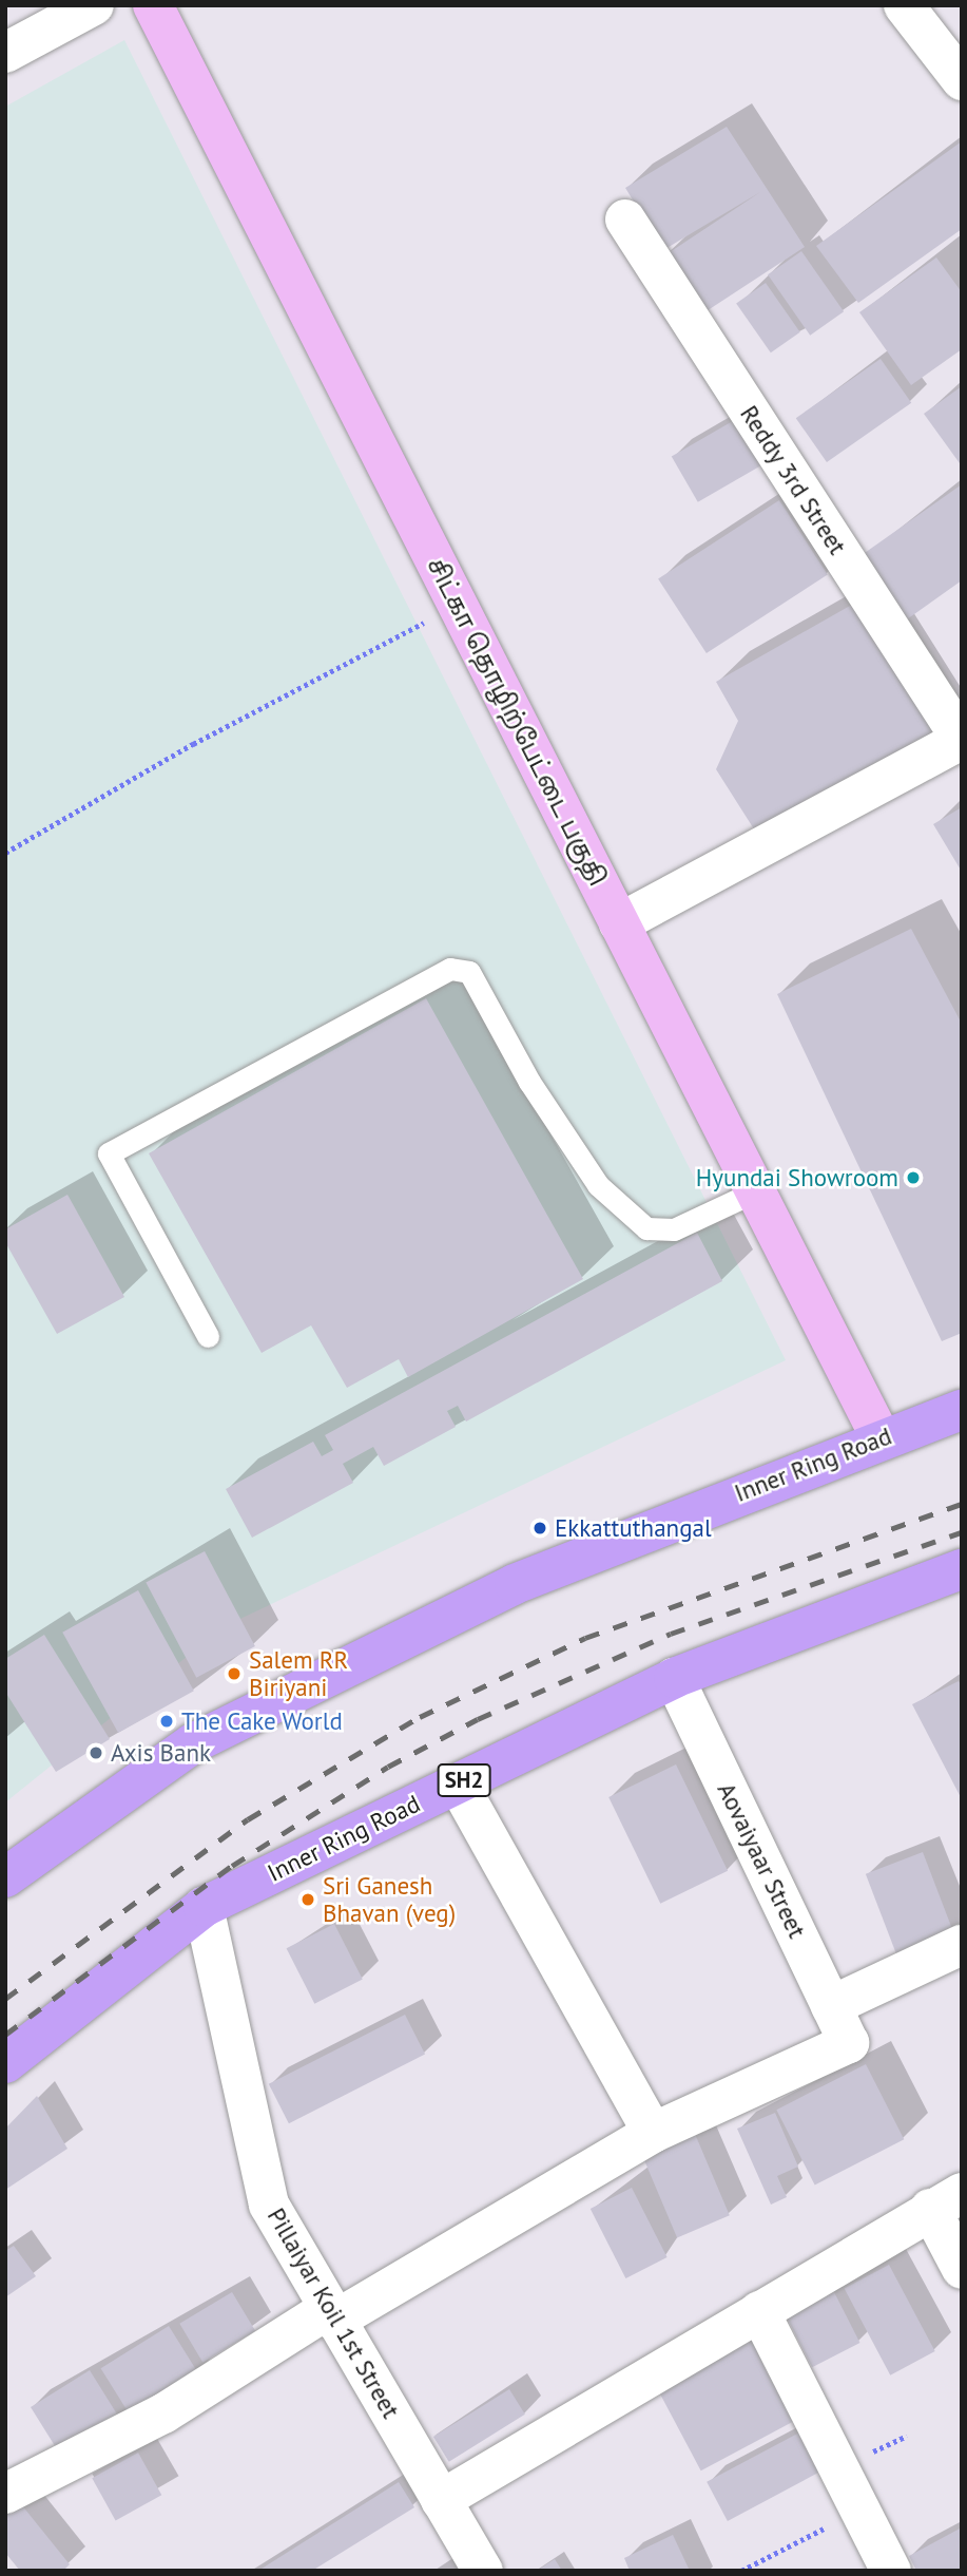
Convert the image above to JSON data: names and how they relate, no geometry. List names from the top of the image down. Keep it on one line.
{"streets":{"main road":["Inner Ring Road","SH2"],"street":["Reddy 3rd Street","சிட்கா தொழிற்பேட்டை பகுதி","Aovaiyaar Street","Pillaiyar Koil 1st Street"]},"crossings":[["சிட்கா தொழிற்பேட்டை பகுதி","Inner Ring Road"],["Inner Ring Road","Aovaiyaar Street"],["Inner Ring Road","Pillaiyar Koil 1st Street"]],"places":["Hyundai Showroom","Ekkattuthangal","Salem RR Biriyani","The Cake World","Axis Bank","Sri Ganesh Bhavan (veg)"]}
